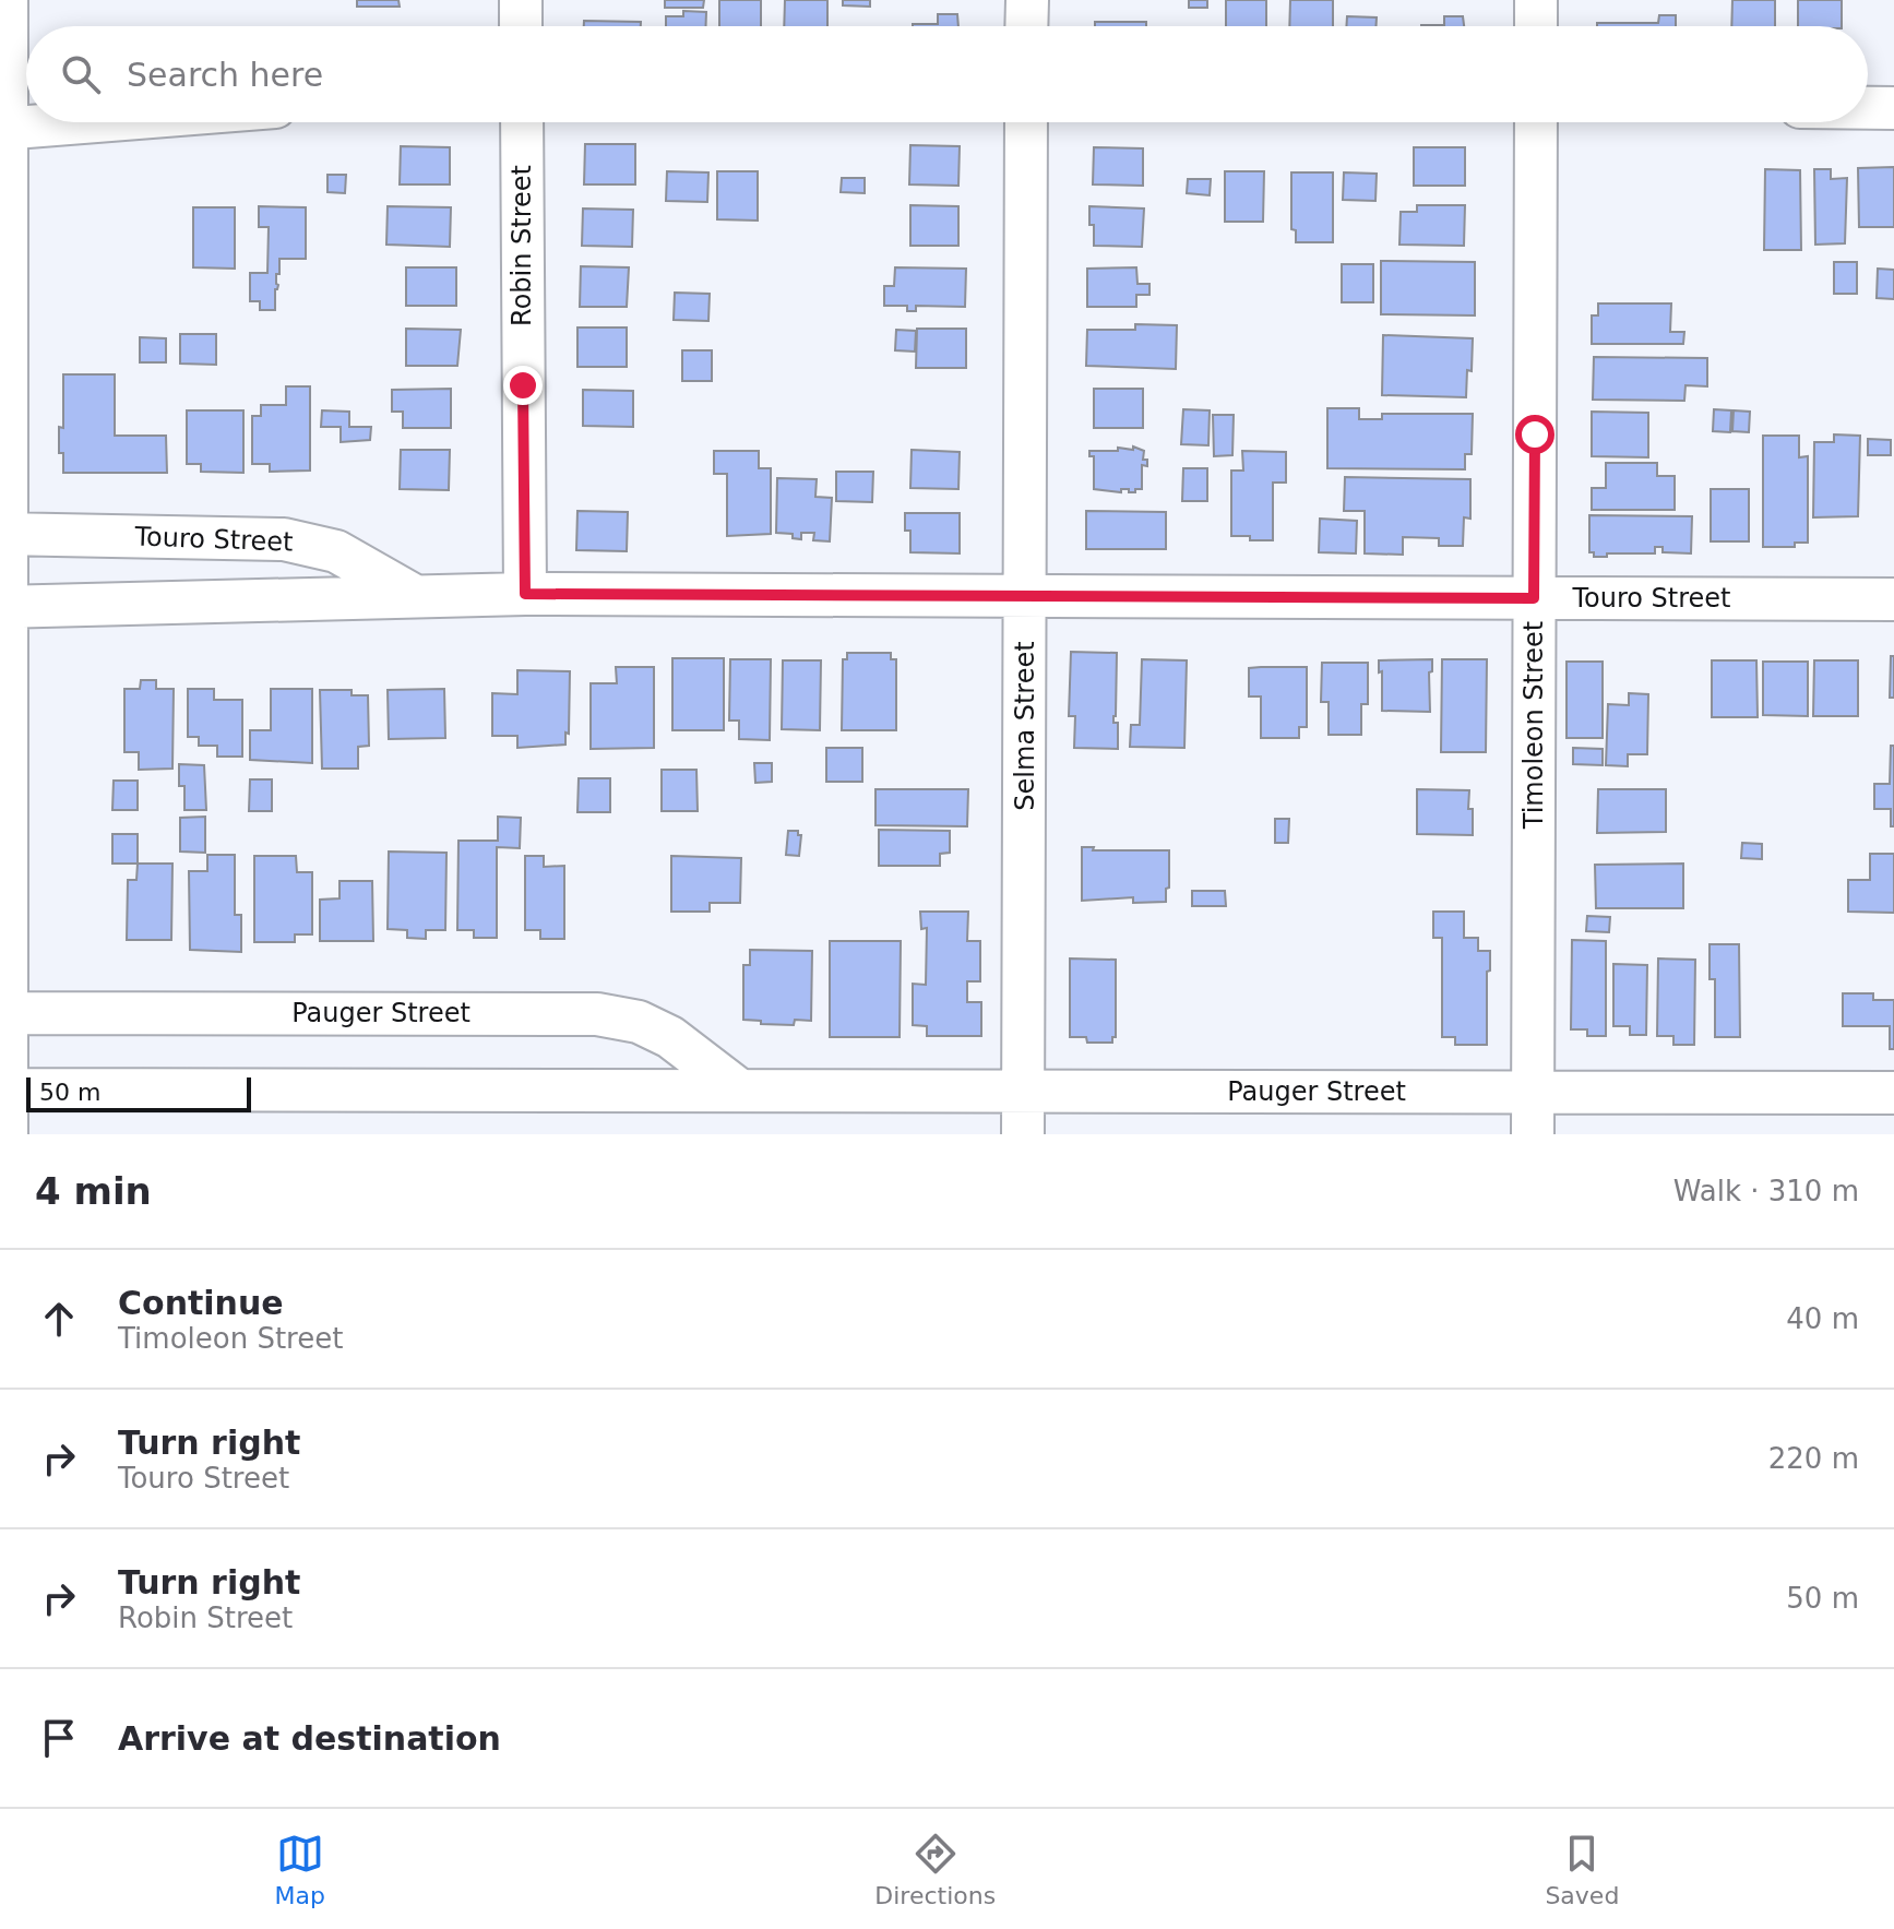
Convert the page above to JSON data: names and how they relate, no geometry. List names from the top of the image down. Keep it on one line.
{"streets":{"street":["Robin Street","Touro Street","Timoleon Street","Selma Street","Pauger Street"]},"crossings":[["Robin Street","Touro Street"],["Touro Street","Timoleon Street"],["Touro Street","Selma Street"],["Timoleon Street","Pauger Street"],["Selma Street","Pauger Street"]],"scale_bar":"50 m","page":{"search":"Search here","scale":"50 m","heading":["4 min","Walk · 310 m"],"list":[["Continue","Timoleon Street","40 m"],["Turn right","Touro Street","220 m"],["Turn right","Robin Street","50 m"],"Arrive at destination"],"nav":["Map","Directions","Saved"]}}
